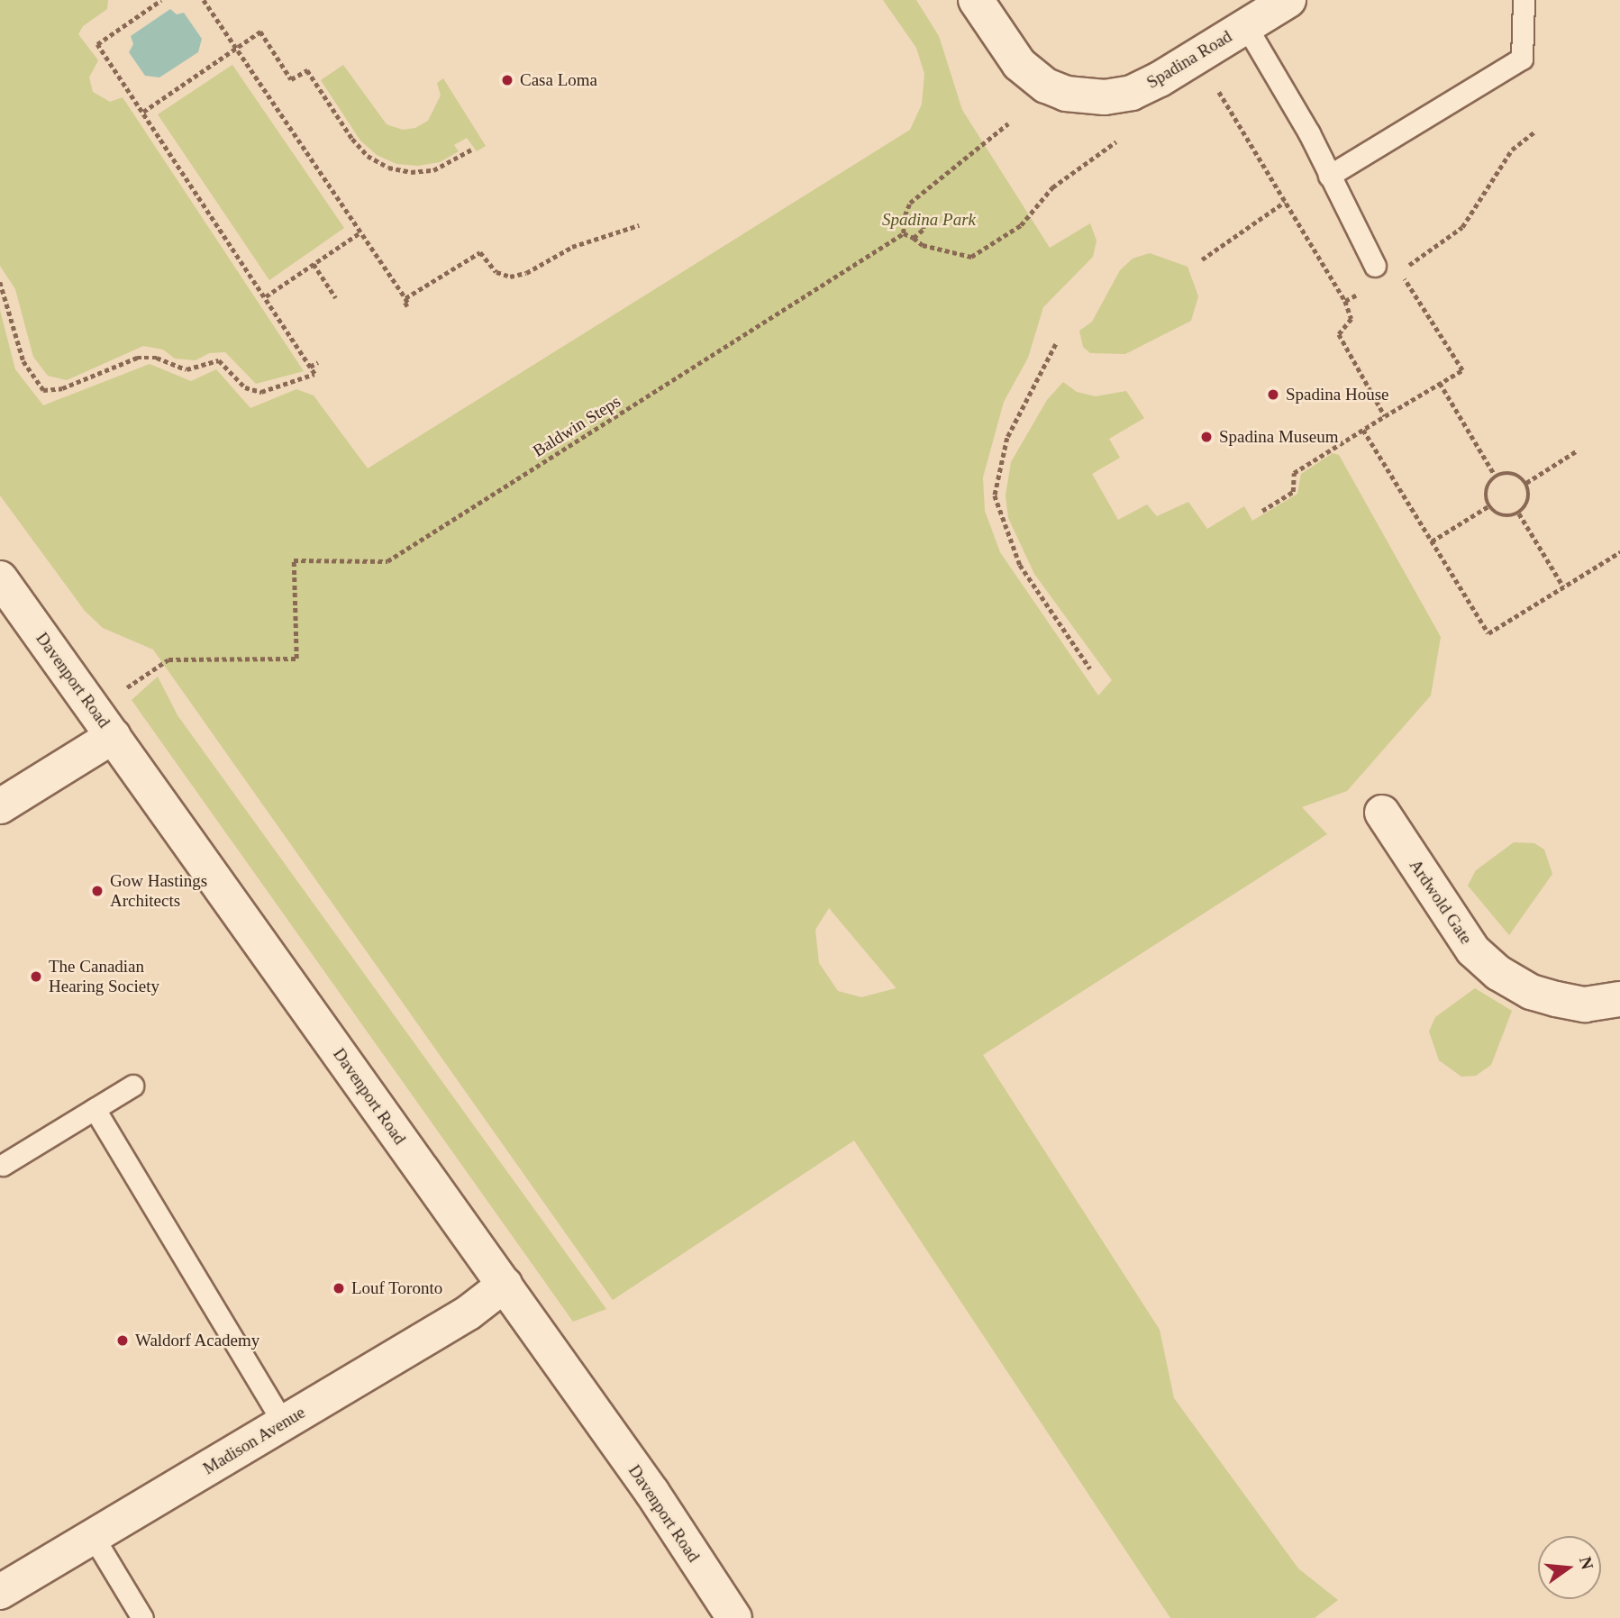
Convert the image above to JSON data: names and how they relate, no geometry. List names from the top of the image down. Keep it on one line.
{"streets":{"street":["Spadina Road","Davenport Road","Ardwold Gate","Madison Avenue"],"path":["Baldwin Steps"]},"crossings":[["Davenport Road","Madison Avenue"]],"parks":["Spadina Park"],"places":["Casa Loma","Spadina House","Spadina Museum","Gow Hastings Architects","The Canadian Hearing Society","Louf Toronto","Waldorf Academy"],"north":"right"}
